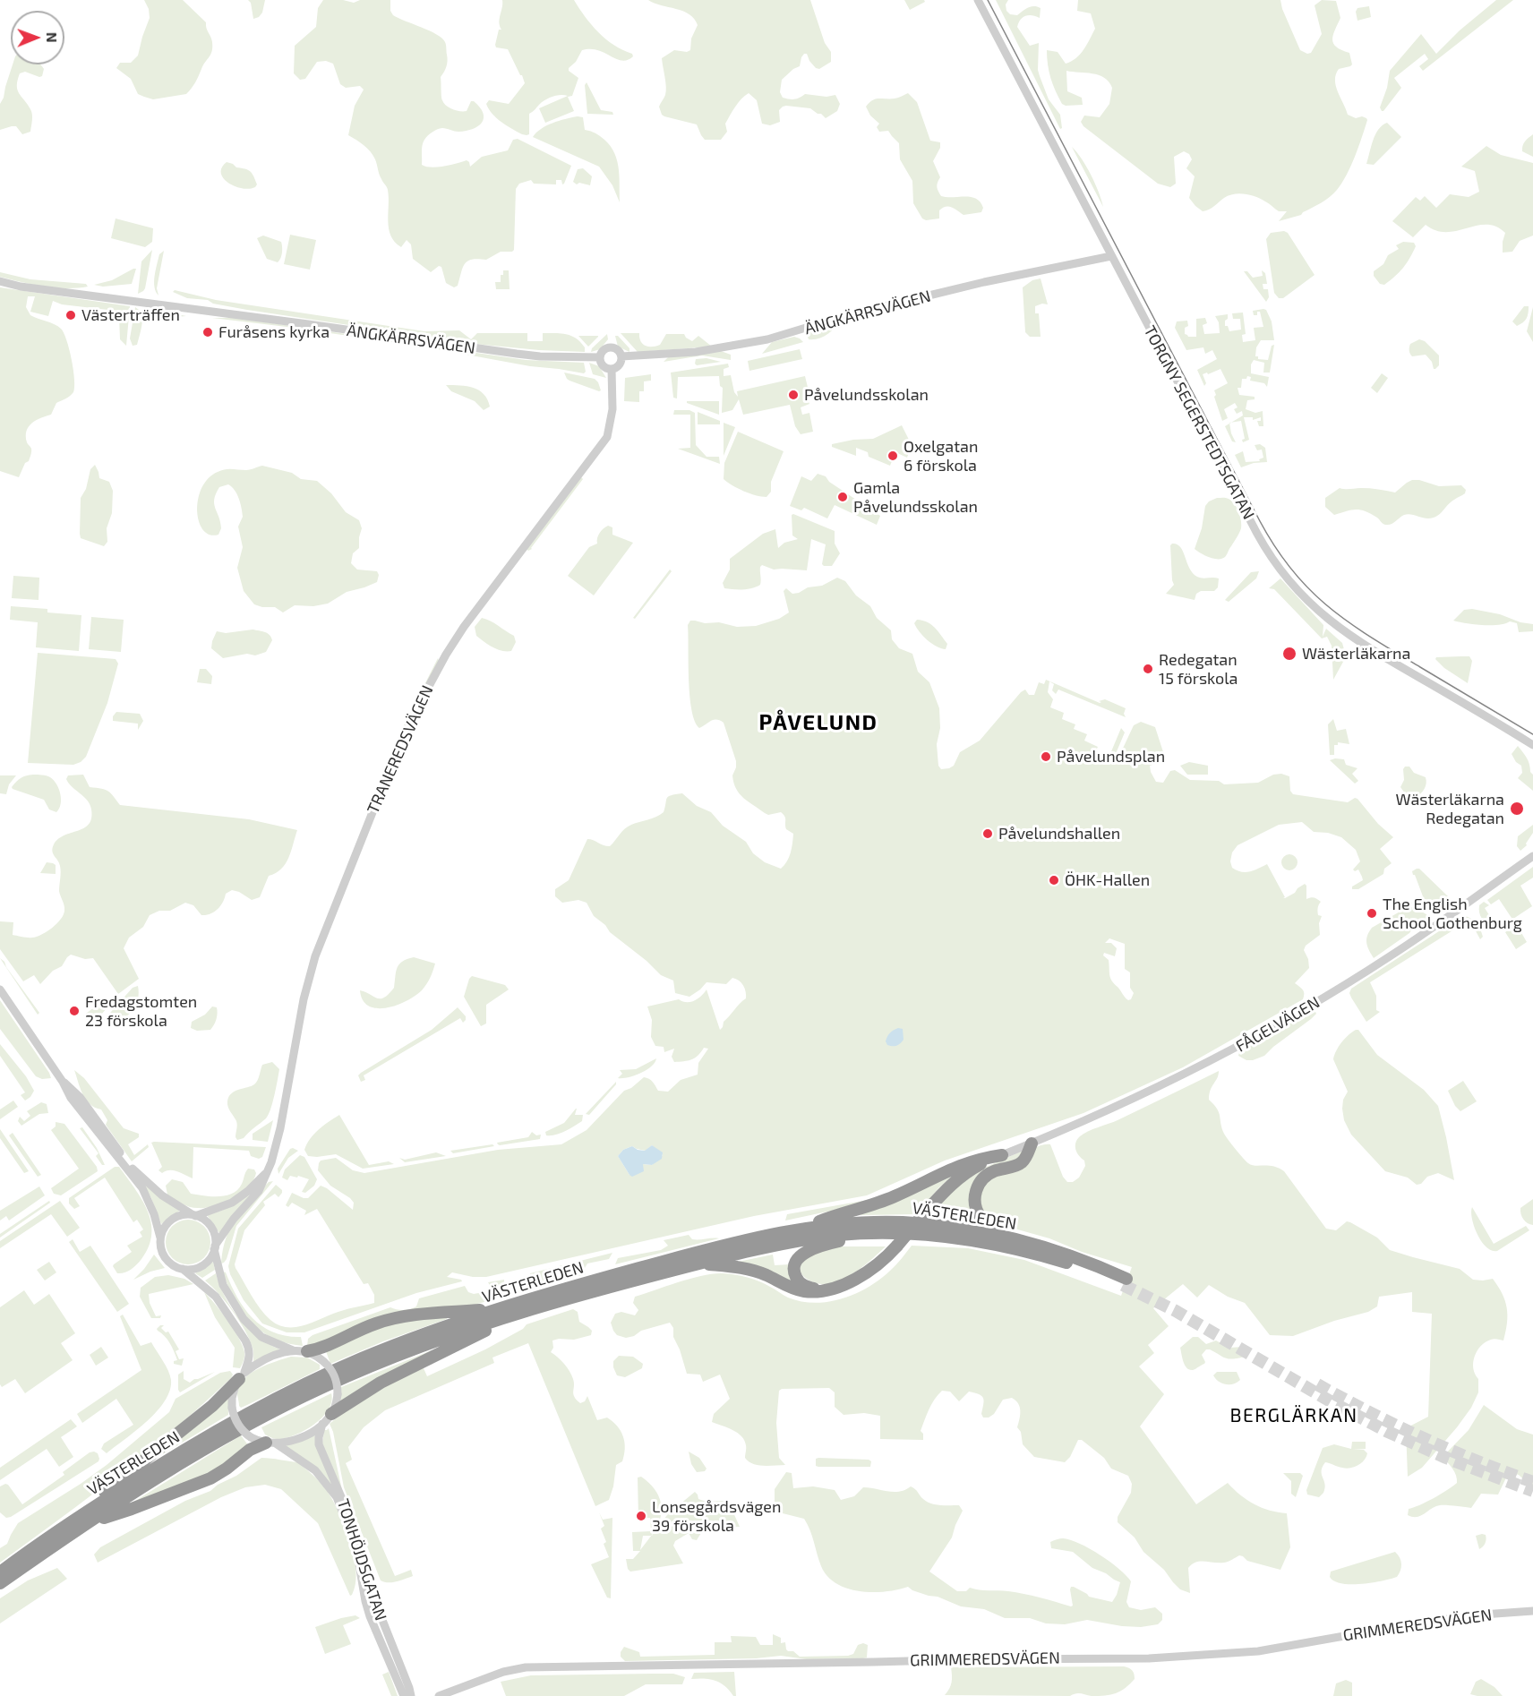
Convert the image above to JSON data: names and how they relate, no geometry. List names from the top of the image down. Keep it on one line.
{"streets":{"highway":["VÄSTERLEDEN"],"street":["ÄNGKÄRRSVÄGEN","TORGNY SEGERSTEDTSGATAN","TRANEREDSVÄGEN","FÅGELVÄGEN","TONHÖJDSGATAN","GRIMMEREDSVÄGEN"]},"crossings":[["ÄNGKÄRRSVÄGEN","TORGNY SEGERSTEDTSGATAN"],["ÄNGKÄRRSVÄGEN","TRANEREDSVÄGEN"]],"districts":["PÅVELUND","BERGLÄRKAN"],"places":["Västerträffen","Furåsens kyrka","Påvelundsskolan","Oxelgatan 6 förskola","Gamla Påvelundsskolan","Wästerläkarna","Redegatan 15 förskola","Påvelundsplan","Wästerläkarna Redegatan","Påvelundshallen","ÖHK-Hallen","The English School Gothenburg","Fredagstomten 23 förskola","Lonsegårdsvägen 39 förskola"],"north":"right"}
